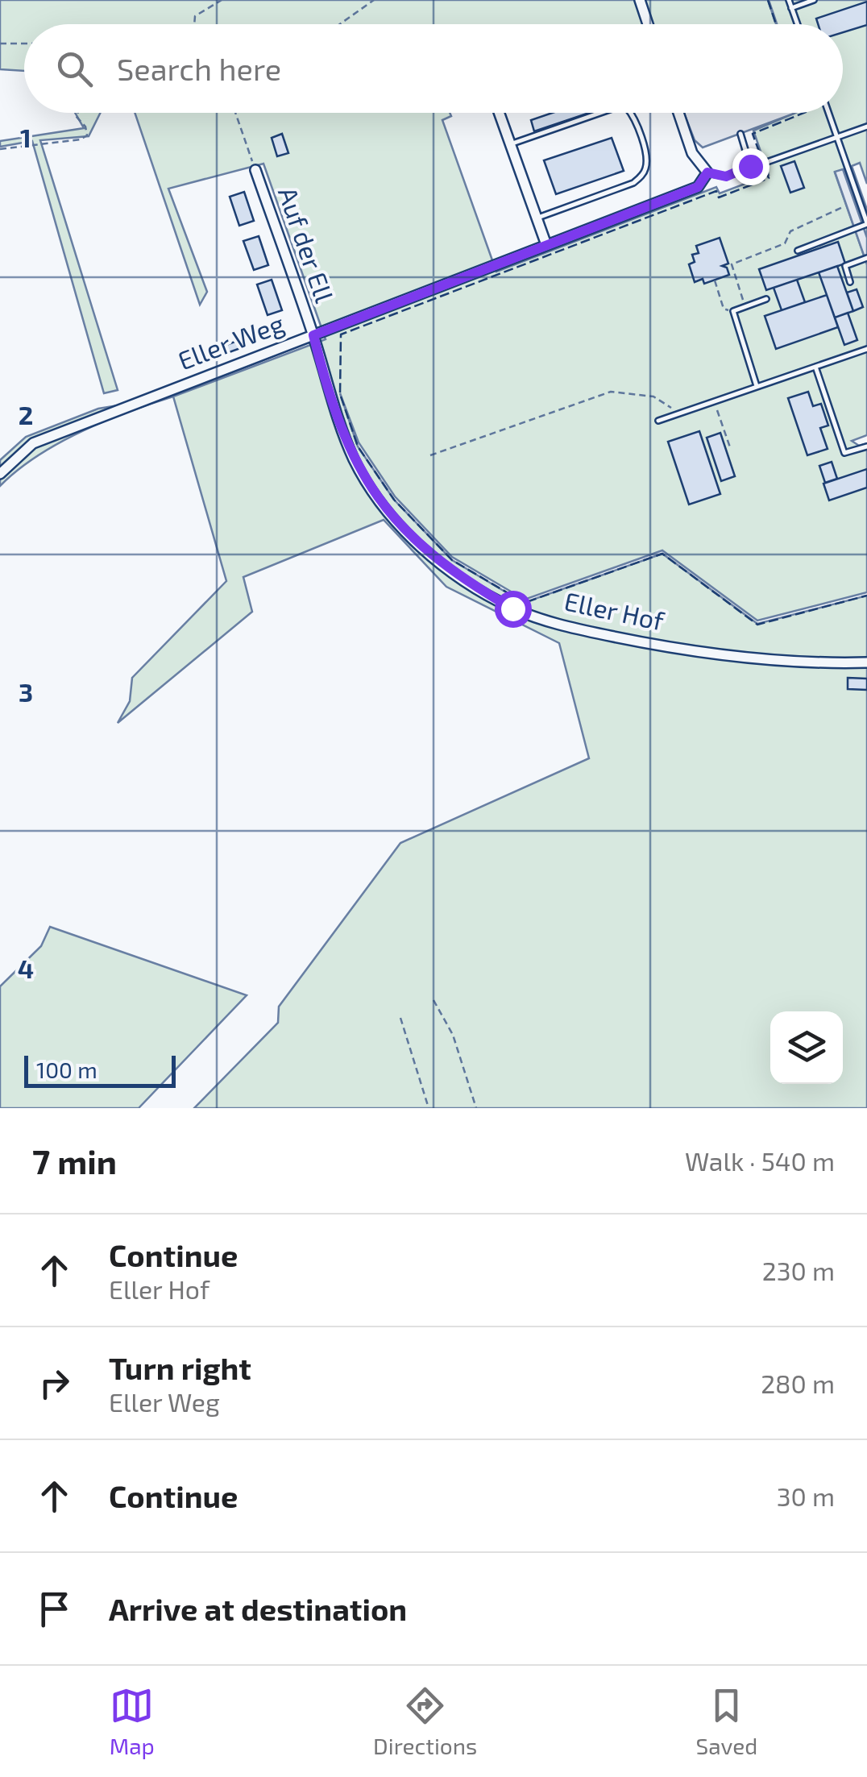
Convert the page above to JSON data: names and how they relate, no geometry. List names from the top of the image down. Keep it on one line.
{"streets":{"street":["Auf der Ell","Eller Weg","Eller Hof"]},"crossings":[["Auf der Ell","Eller Weg"],["Auf der Ell","Eller Hof"],["Eller Weg","Eller Hof"]],"scale_bar":"100 m","page":{"search":"Search here","scale":"100 m","heading":["7 min","Walk · 540 m"],"list":[["Continue","Eller Hof","230 m"],["Turn right","Eller Weg","280 m"],["Continue","30 m"],"Arrive at destination"],"nav":["Map","Directions","Saved"]},"grid":{"rows":["1","2","3","4"]}}
